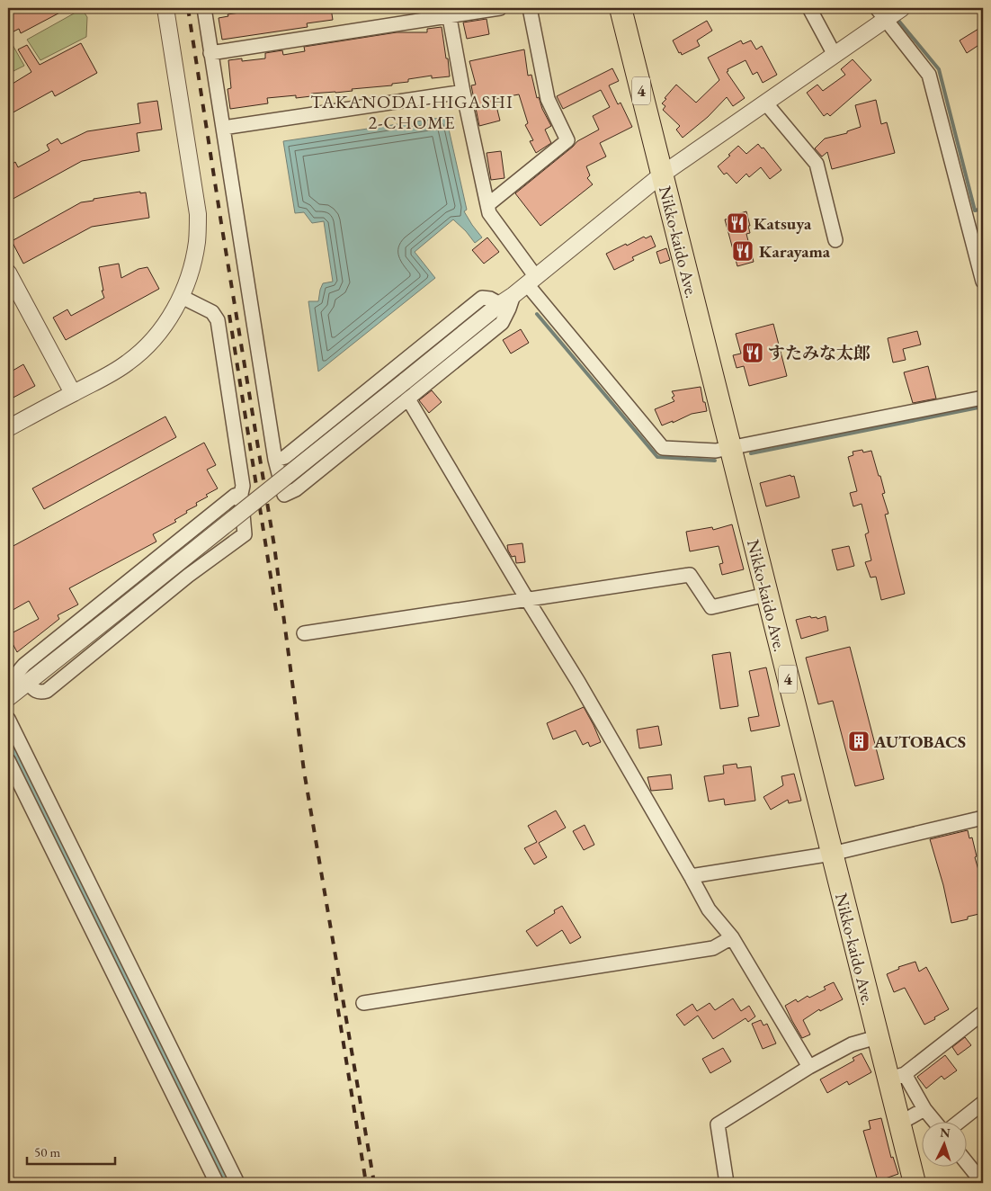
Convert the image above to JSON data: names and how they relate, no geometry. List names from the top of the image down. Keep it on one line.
{"streets":{"highway":["4","Nikko-kaido Ave."]},"districts":["TAKANODAI-HIGASHI 2-CHOME"],"places":{"restaurant":["Katsuya","Karayama","すたみな太郎"],"building":["AUTOBACS"]},"scale_bar":"50 m","north":"top"}
